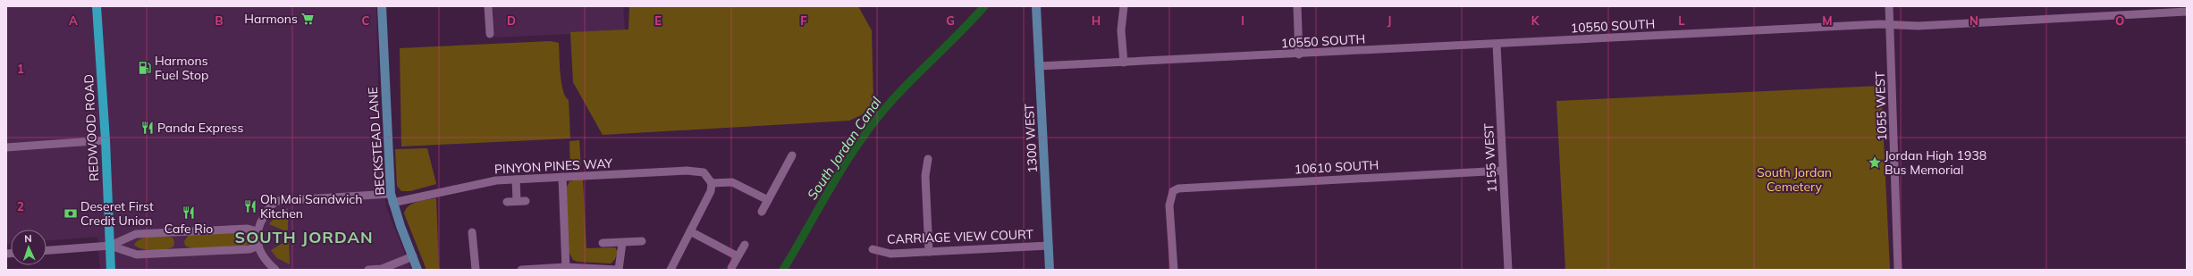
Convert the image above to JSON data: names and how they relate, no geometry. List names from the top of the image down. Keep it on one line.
{"streets":{"main road":["REDWOOD ROAD"],"street":["10550 SOUTH","1055 WEST","1300 WEST","BECKSTEAD LANE","1155 WEST","PINYON PINES WAY","10610 SOUTH","CARRIAGE VIEW COURT"]},"crossings":[["10550 SOUTH","1055 WEST"],["10550 SOUTH","1300 WEST"],["10550 SOUTH","1155 WEST"],["1300 WEST","CARRIAGE VIEW COURT"],["BECKSTEAD LANE","PINYON PINES WAY"],["1155 WEST","10610 SOUTH"]],"districts":["SOUTH JORDAN"],"water":["South Jordan Canal"],"parks":["South Jordan Cemetery"],"places":{"supermarket":["Harmons"],"fuel station":["Harmons Fuel Stop"],"restaurant":["Panda Express","Oh Mai Sandwich Kitchen","Cafe Rio"],"place":["Jordan High 1938 Bus Memorial"],"bank":["Deseret First Credit Union"]},"north":"top","grid":{"columns":["A","B","C","D","E","F","G","H","I","J","K","L","M","N","O"],"rows":["1","2"]}}
